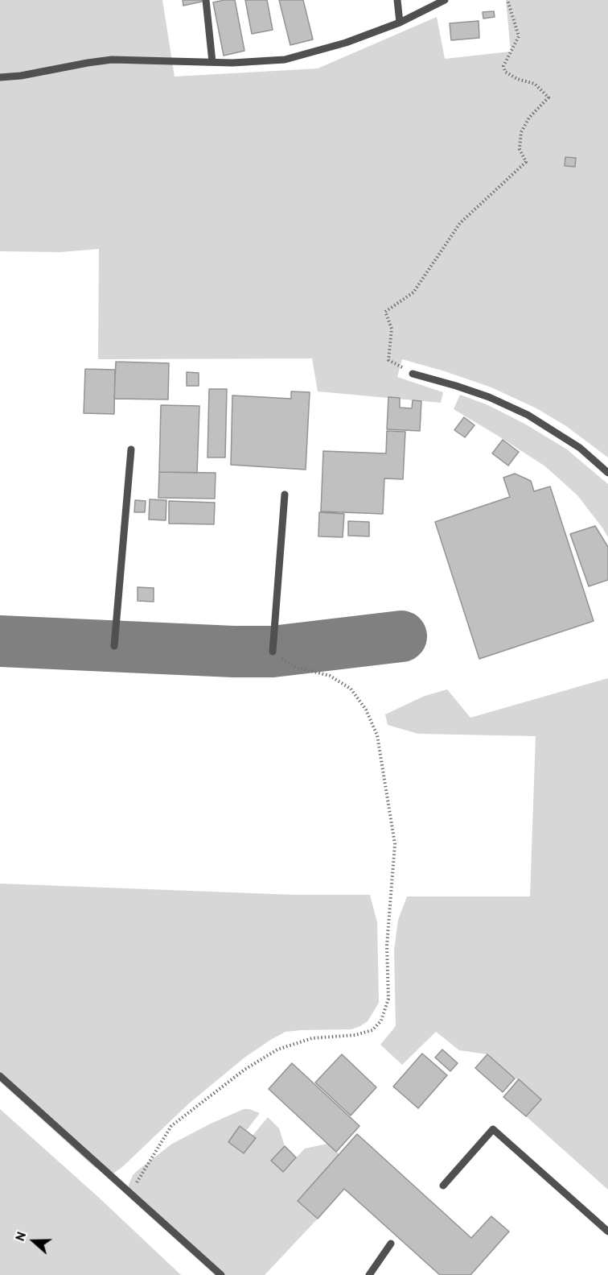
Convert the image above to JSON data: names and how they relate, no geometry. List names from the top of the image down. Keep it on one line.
{"north":"left"}
